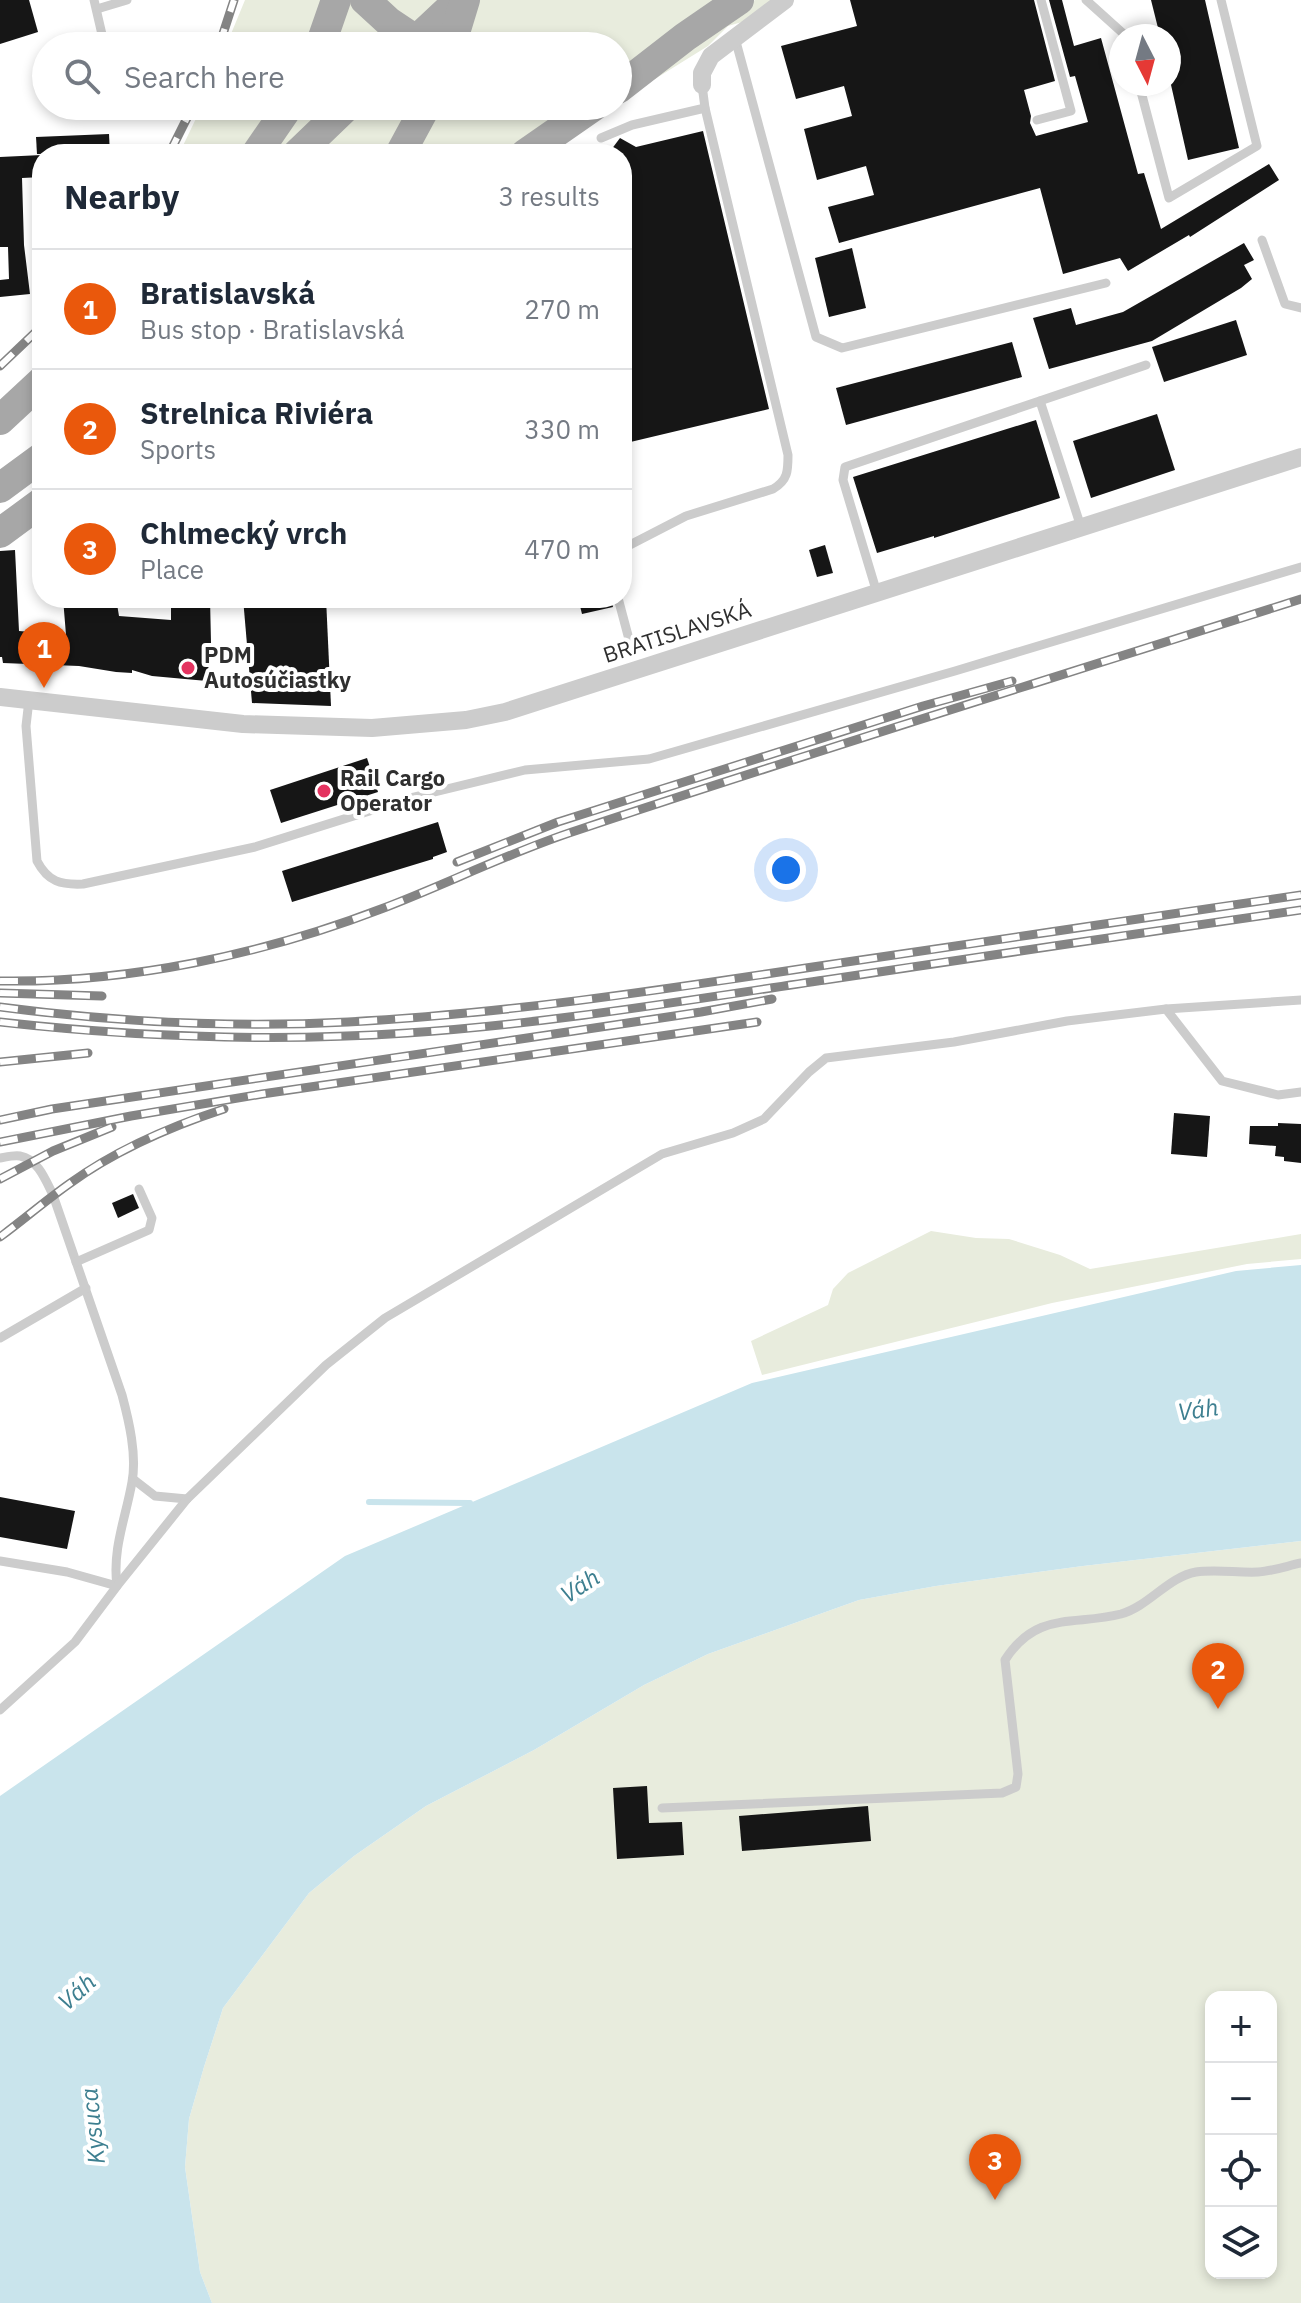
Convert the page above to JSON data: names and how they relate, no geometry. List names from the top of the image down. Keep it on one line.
{"streets":{"street":["BRATISLAVSKÁ"]},"water":["Váh","Kysuca"],"places":["PDM Autosúčiastky","Rail Cargo Operator"],"north":"bottom","page":{"search":"Search here","heading":["Nearby","3 results"],"list":[{"mark":"1","name":"Bratislavská","note":"Bus stop · Bratislavská","value":"270 m"},{"mark":"2","name":"Strelnica Riviéra","note":"Sports","value":"330 m"},{"mark":"3","name":"Chlmecký vrch","note":"Place","value":"470 m"}],"pins":["1","2","3"],"map_buttons":["+","−"]}}
